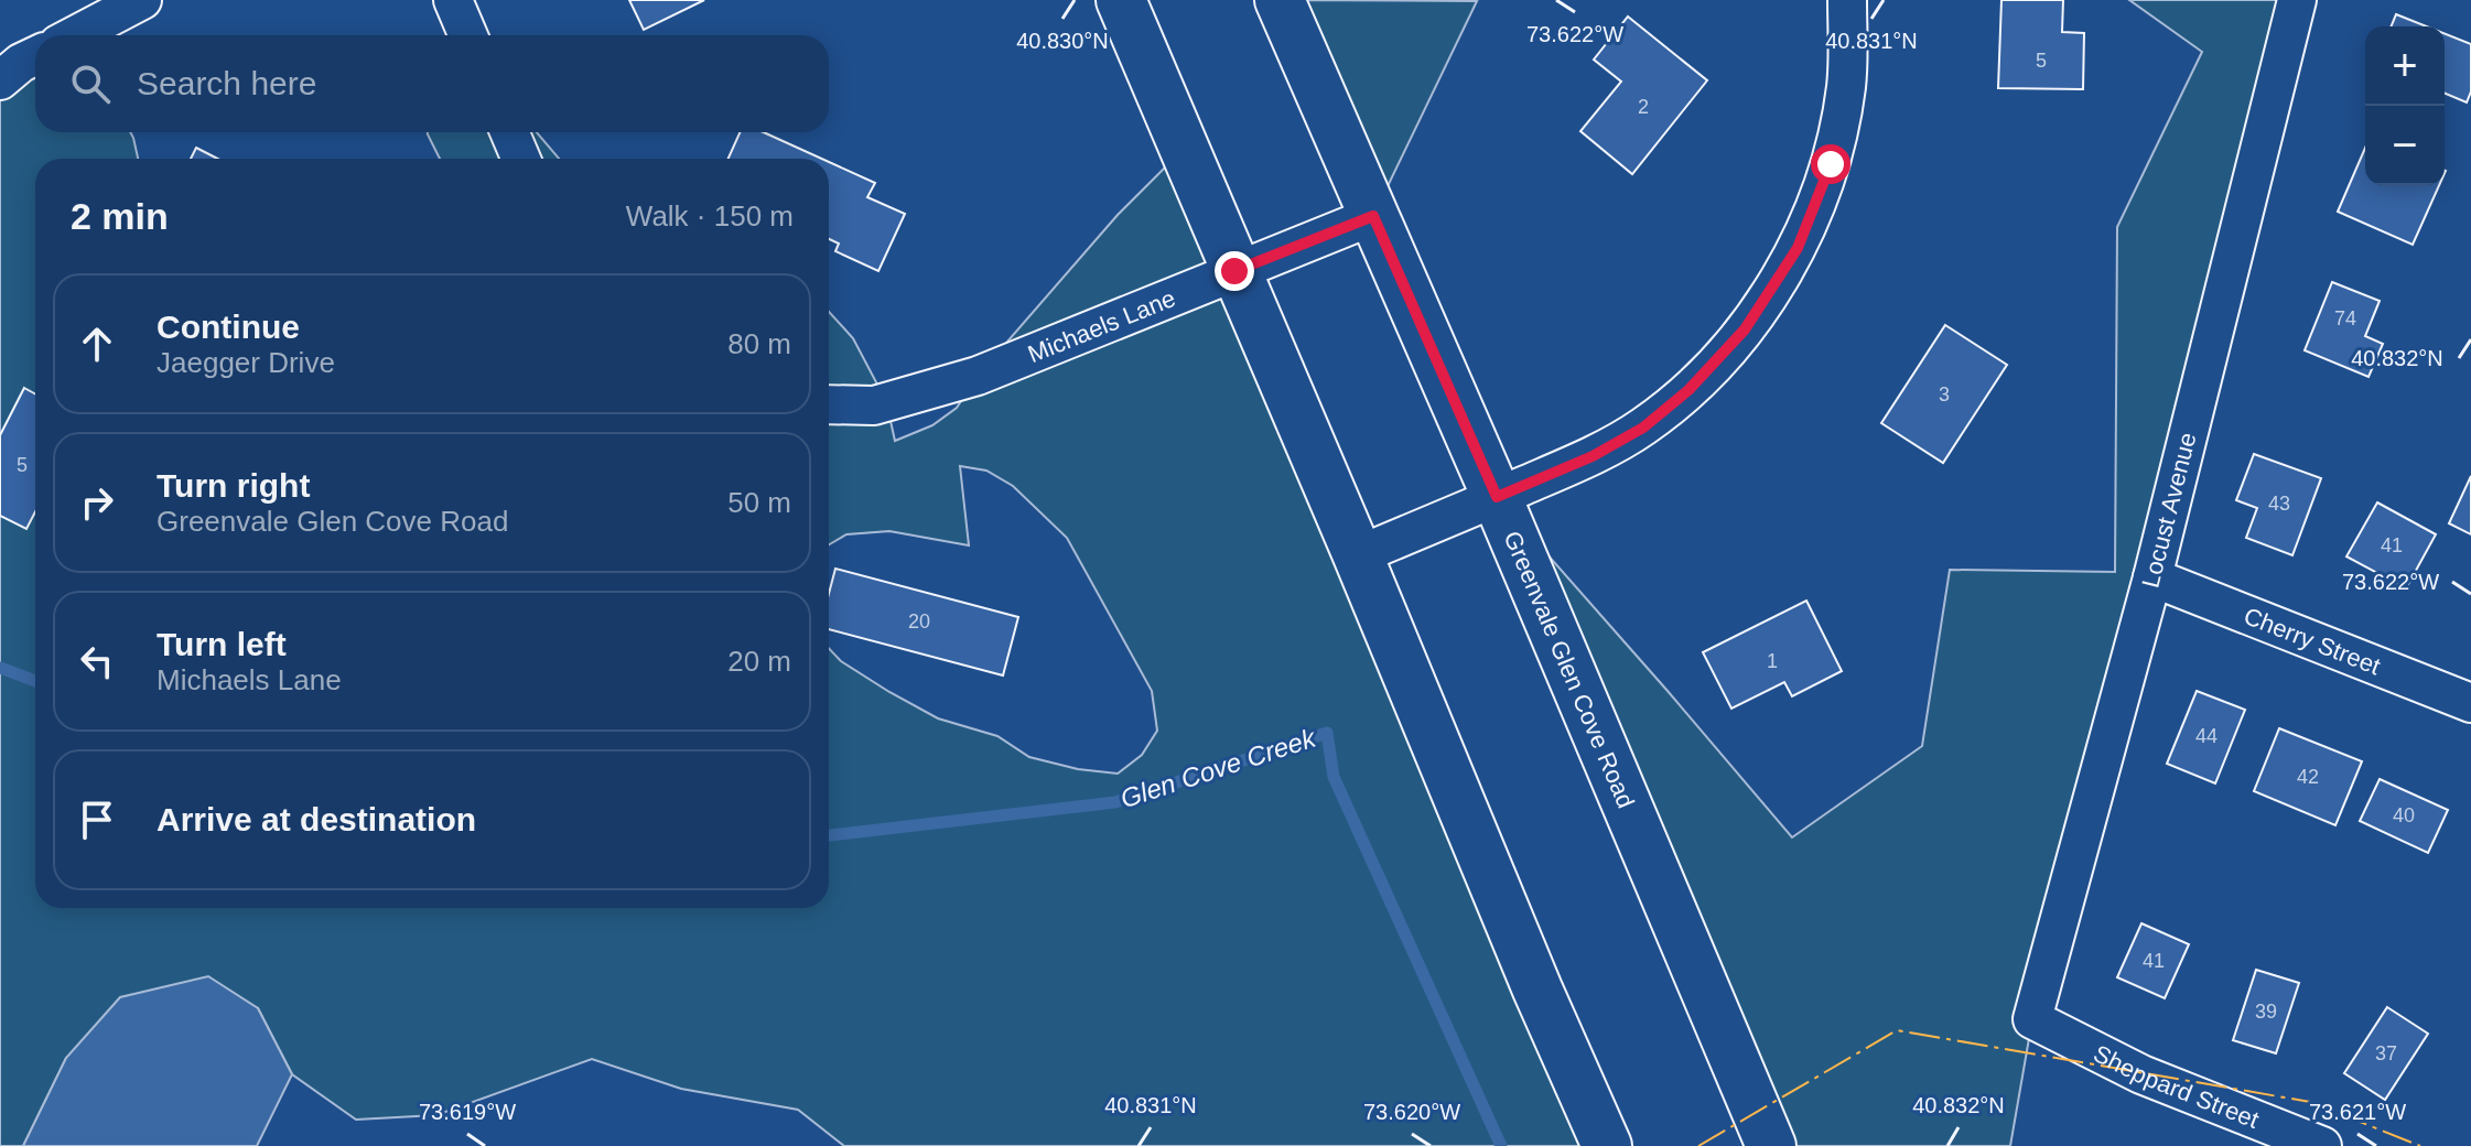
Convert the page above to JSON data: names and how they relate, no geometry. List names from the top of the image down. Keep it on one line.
{"streets":{"main road":["Greenvale Glen Cove Road"],"street":["Michaels Lane","Locust Avenue","Cherry Street","Sheppard Street"]},"crossings":[["Michaels Lane","Greenvale Glen Cove Road"],["Locust Avenue","Cherry Street"],["Locust Avenue","Sheppard Street"]],"water":["Glen Cove Creek"],"house_numbers":["5","2","74","3","5","43","41","20","1","44","42","40","41","39","37"],"page":{"map_buttons":["+","−"],"search":"Search here","heading":["2 min","Walk · 150 m"],"list":[["Continue","Jaegger Drive","80 m"],["Turn right","Greenvale Glen Cove Road","50 m"],["Turn left","Michaels Lane","20 m"],"Arrive at destination"]},"coordinates":["73.622°W","40.830°N","40.831°N","40.832°N","73.619°W","73.620°W","73.621°W"]}
